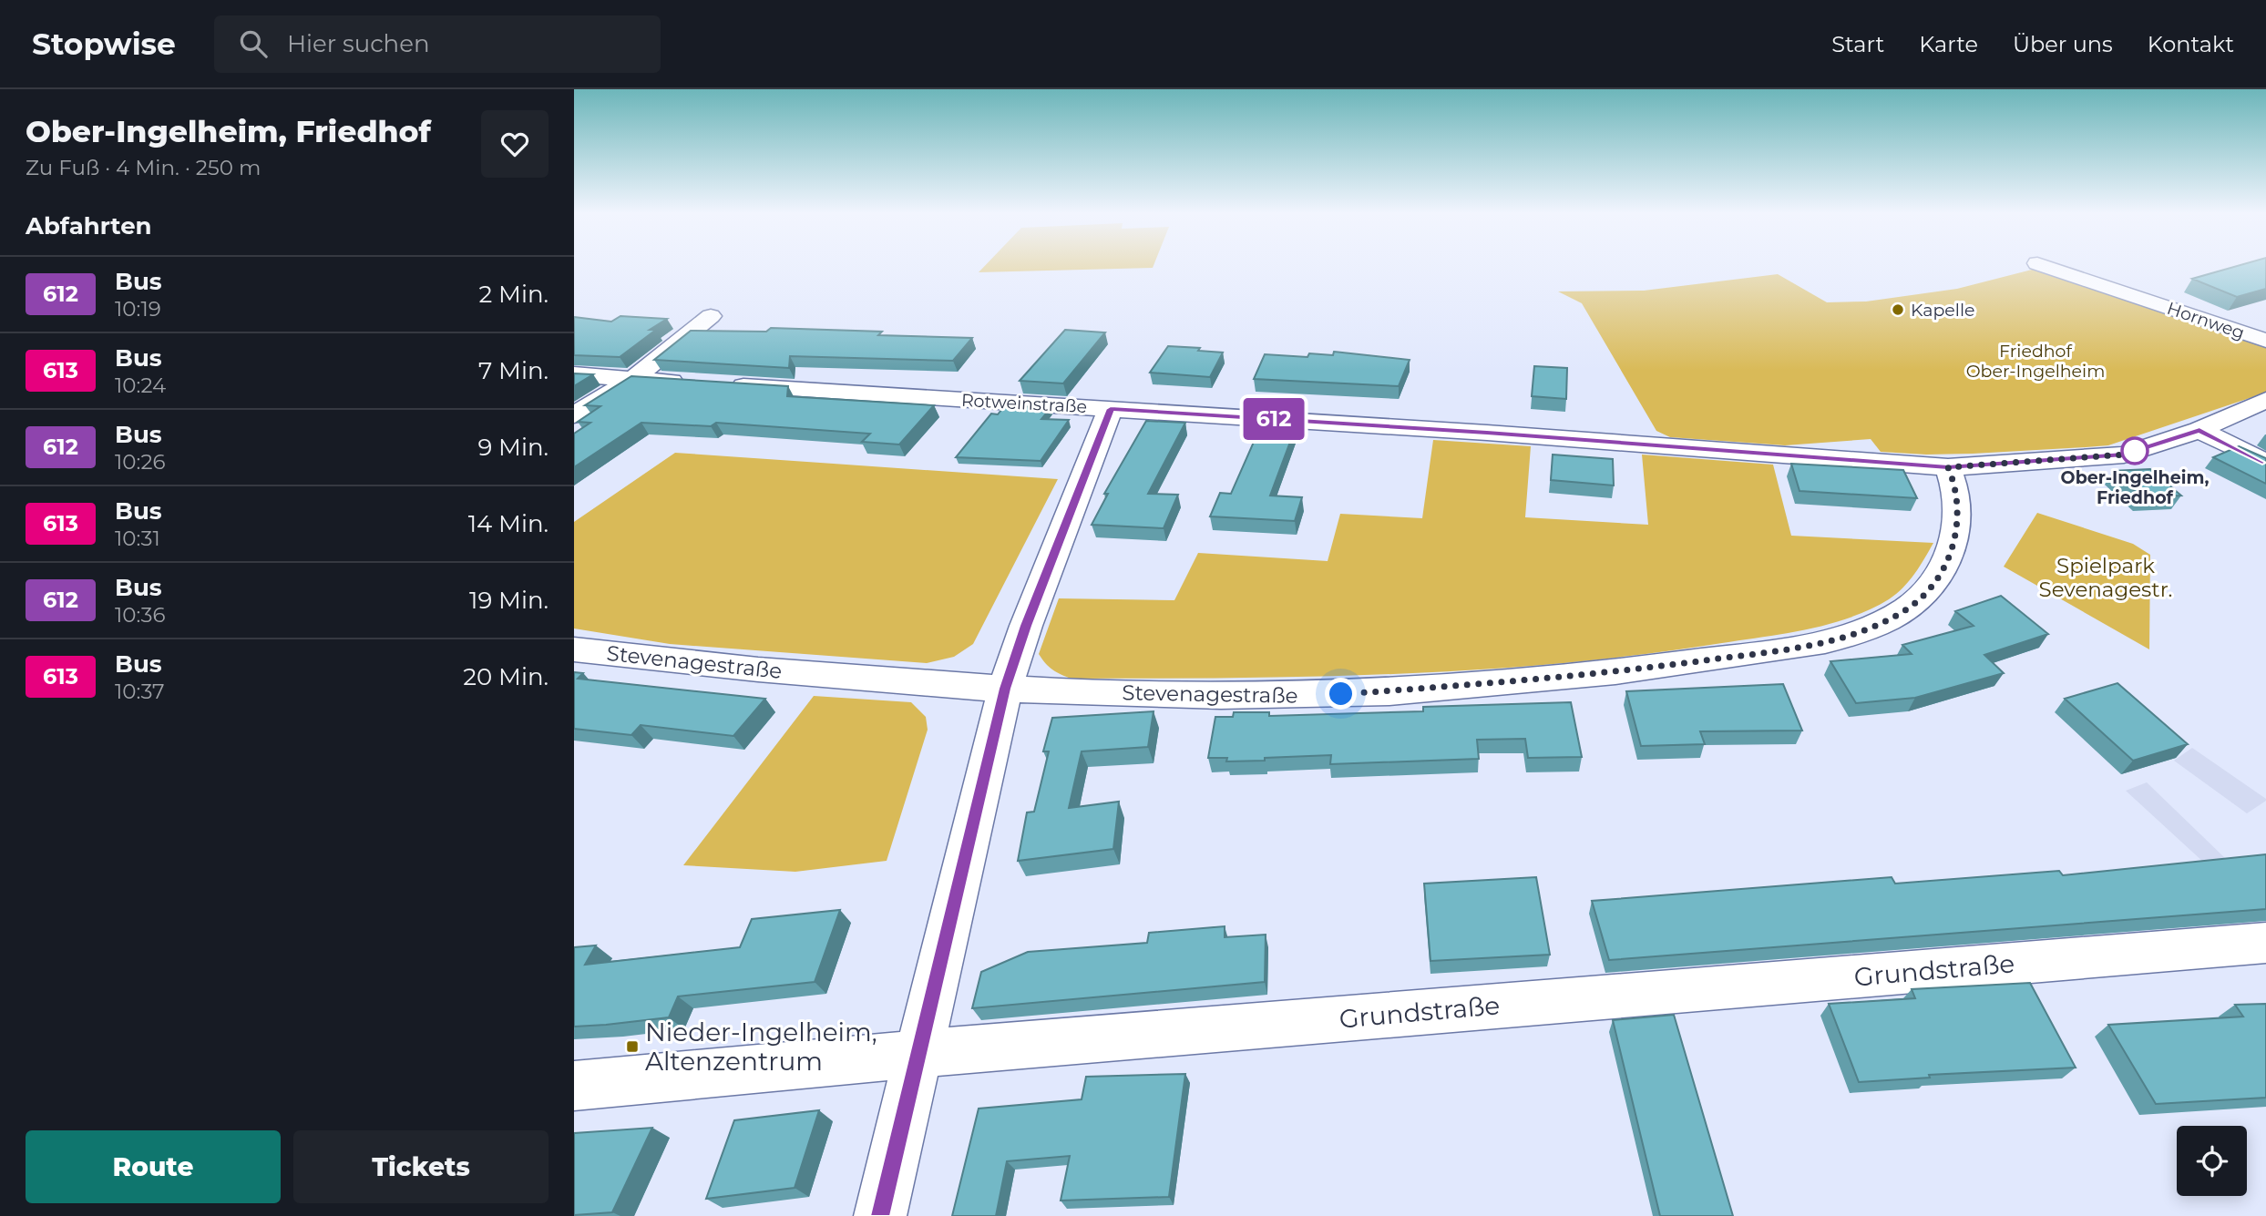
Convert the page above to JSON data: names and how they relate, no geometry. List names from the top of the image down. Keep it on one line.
{"streets":{"street":["Hornweg","Rotweinstraße","Stevenagestraße","Grundstraße"]},"crossings":[["Rotweinstraße","Stevenagestraße"]],"parks":["Friedhof Ober-Ingelheim","Spielpark Sevenagestr."],"places":{"other":["Kapelle","Ober-Ingelheim, Friedhof"],"transit":["Nieder-Ingelheim, Altenzentrum"]},"lines":["bus line 612"],"page":{"header":"Stopwise","search":"Hier suchen","nav":["Start","Karte","Über uns","Kontakt"],"heading":[["Ober-Ingelheim, Friedhof","Zu Fuß · 4 Min. · 250 m"],"Abfahrten"],"on_map":"612","list":[{"mark":"612","name":"Bus","note":"10:19","value":"2 Min."},{"mark":"613","name":"Bus","note":"10:24","value":"7 Min."},{"mark":"612","name":"Bus","note":"10:26","value":"9 Min."},{"mark":"613","name":"Bus","note":"10:31","value":"14 Min."},{"mark":"612","name":"Bus","note":"10:36","value":"19 Min."},{"mark":"613","name":"Bus","note":"10:37","value":"20 Min."}],"buttons":["Route","Tickets"]}}
